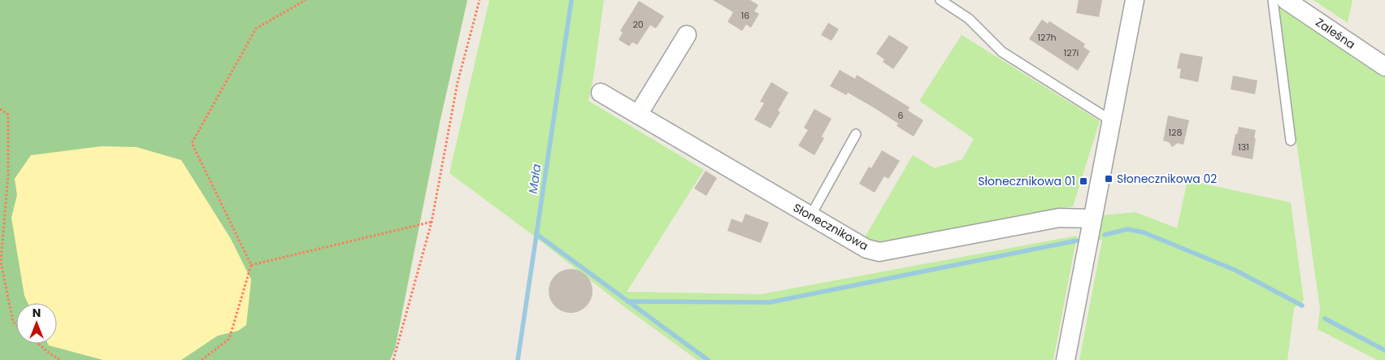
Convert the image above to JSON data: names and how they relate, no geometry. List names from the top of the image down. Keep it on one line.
{"streets":{"street":["Zaleśna","Słonecznikowa"]},"water":["Mała"],"places":{"transit":["Słonecznikowa 02","Słonecznikowa 01"]},"house_numbers":["16","20","127h","127i","6","128","131"],"north":"top"}
